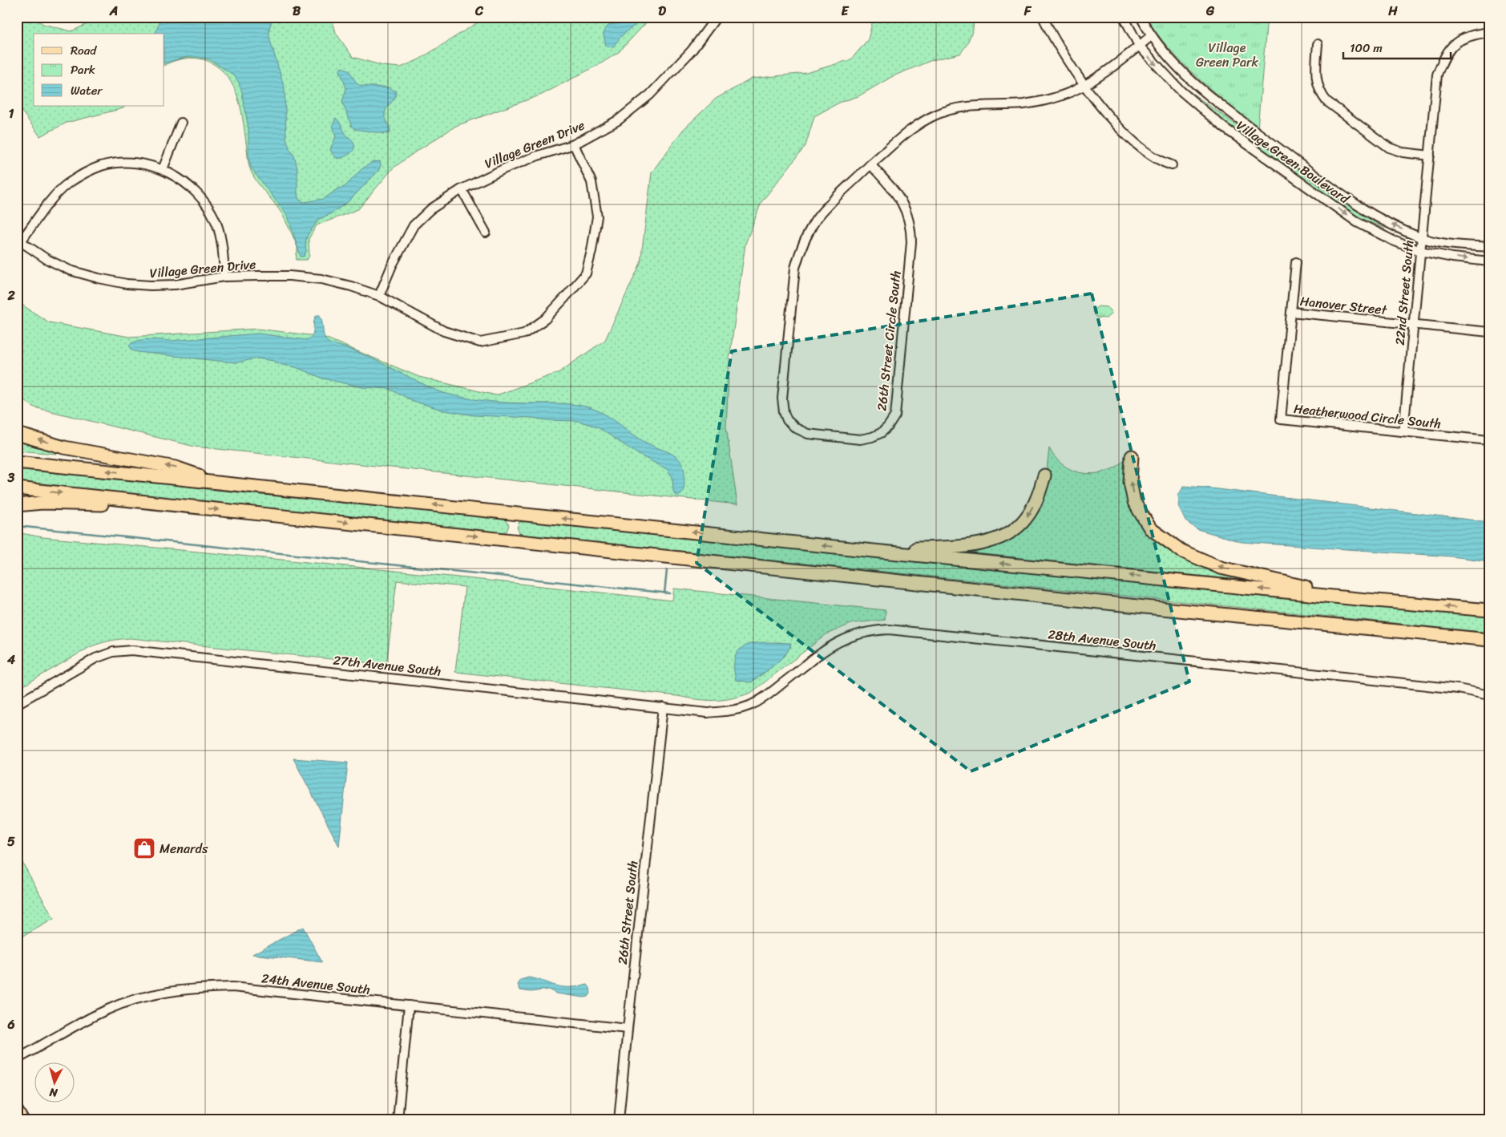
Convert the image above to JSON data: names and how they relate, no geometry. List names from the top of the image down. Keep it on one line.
{"streets":{"street":["Village Green Drive","Village Green Boulevard","22nd Street South","Hanover Street","26th Street Circle South","Heatherwood Circle South","28th Avenue South","27th Avenue South","26th Street South","24th Avenue South"]},"crossings":[["Village Green Boulevard","22nd Street South"],["Village Green Boulevard","26th Street Circle South"],["22nd Street South","Hanover Street"],["22nd Street South","Heatherwood Circle South"],["Hanover Street","Heatherwood Circle South"],["28th Avenue South","27th Avenue South"],["27th Avenue South","26th Street South"],["26th Street South","24th Avenue South"]],"parks":["Village Green Park"],"places":{"shop":["Menards"]},"legend":["Road","Park","Water"],"scale_bar":"100 m","north":"bottom","grid":{"columns":["A","B","C","D","E","F","G","H"],"rows":["1","2","3","4","5","6"]}}
